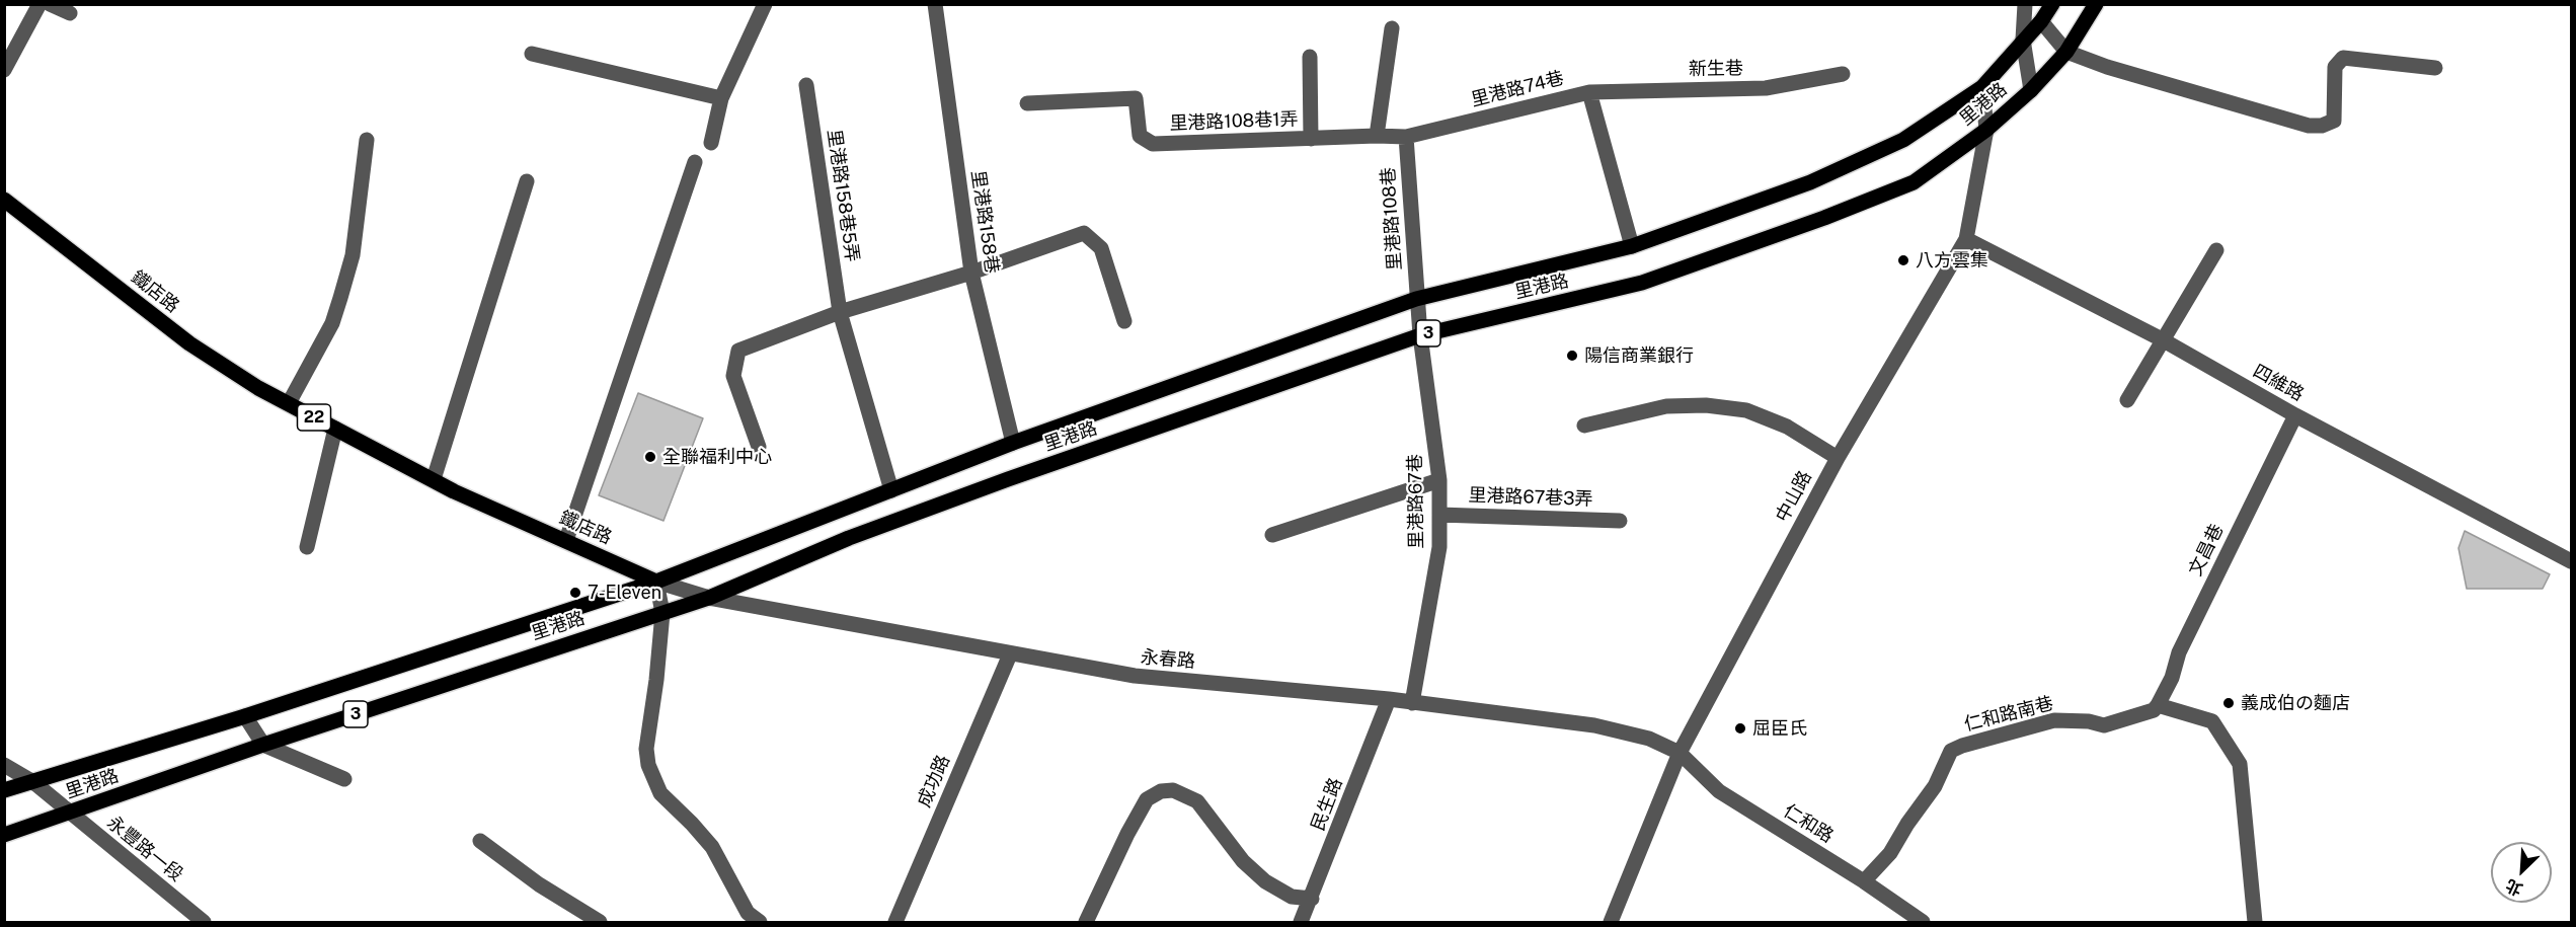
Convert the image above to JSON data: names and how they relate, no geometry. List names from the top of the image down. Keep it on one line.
{"streets":{"main road":["里港路","鐵店路","3","22"],"street":["新生巷","里港路74巷","里港路108巷1弄","里港路158巷5弄","里港路108巷","里港路158巷","四維路","中山路","里港路67巷3弄","里港路67巷","文昌巷","永春路","仁和路南巷","成功路","民生路","仁和路","永豐路一段"]},"crossings":[["新生巷","里港路74巷"],["里港路74巷","里港路"],["里港路74巷","里港路108巷1弄"],["里港路74巷","里港路108巷"],["里港路","里港路158巷5弄"],["里港路","里港路108巷"],["里港路","里港路158巷"],["里港路","鐵店路"],["里港路","中山路"],["里港路","里港路67巷"],["里港路","永春路"],["里港路","永豐路一段"],["里港路108巷1弄","里港路108巷"],["里港路108巷","里港路67巷"],["鐵店路","永春路"],["四維路","中山路"],["四維路","文昌巷"],["中山路","永春路"],["中山路","仁和路"],["里港路67巷3弄","里港路67巷"],["里港路67巷","永春路"],["文昌巷","仁和路南巷"],["永春路","成功路"],["永春路","民生路"],["永春路","仁和路"],["仁和路南巷","仁和路"]],"places":["八方雲集","陽信商業銀行","全聯福利中心","7-Eleven","義成伯の麵店","屈臣氏"],"north":"bottom left"}
